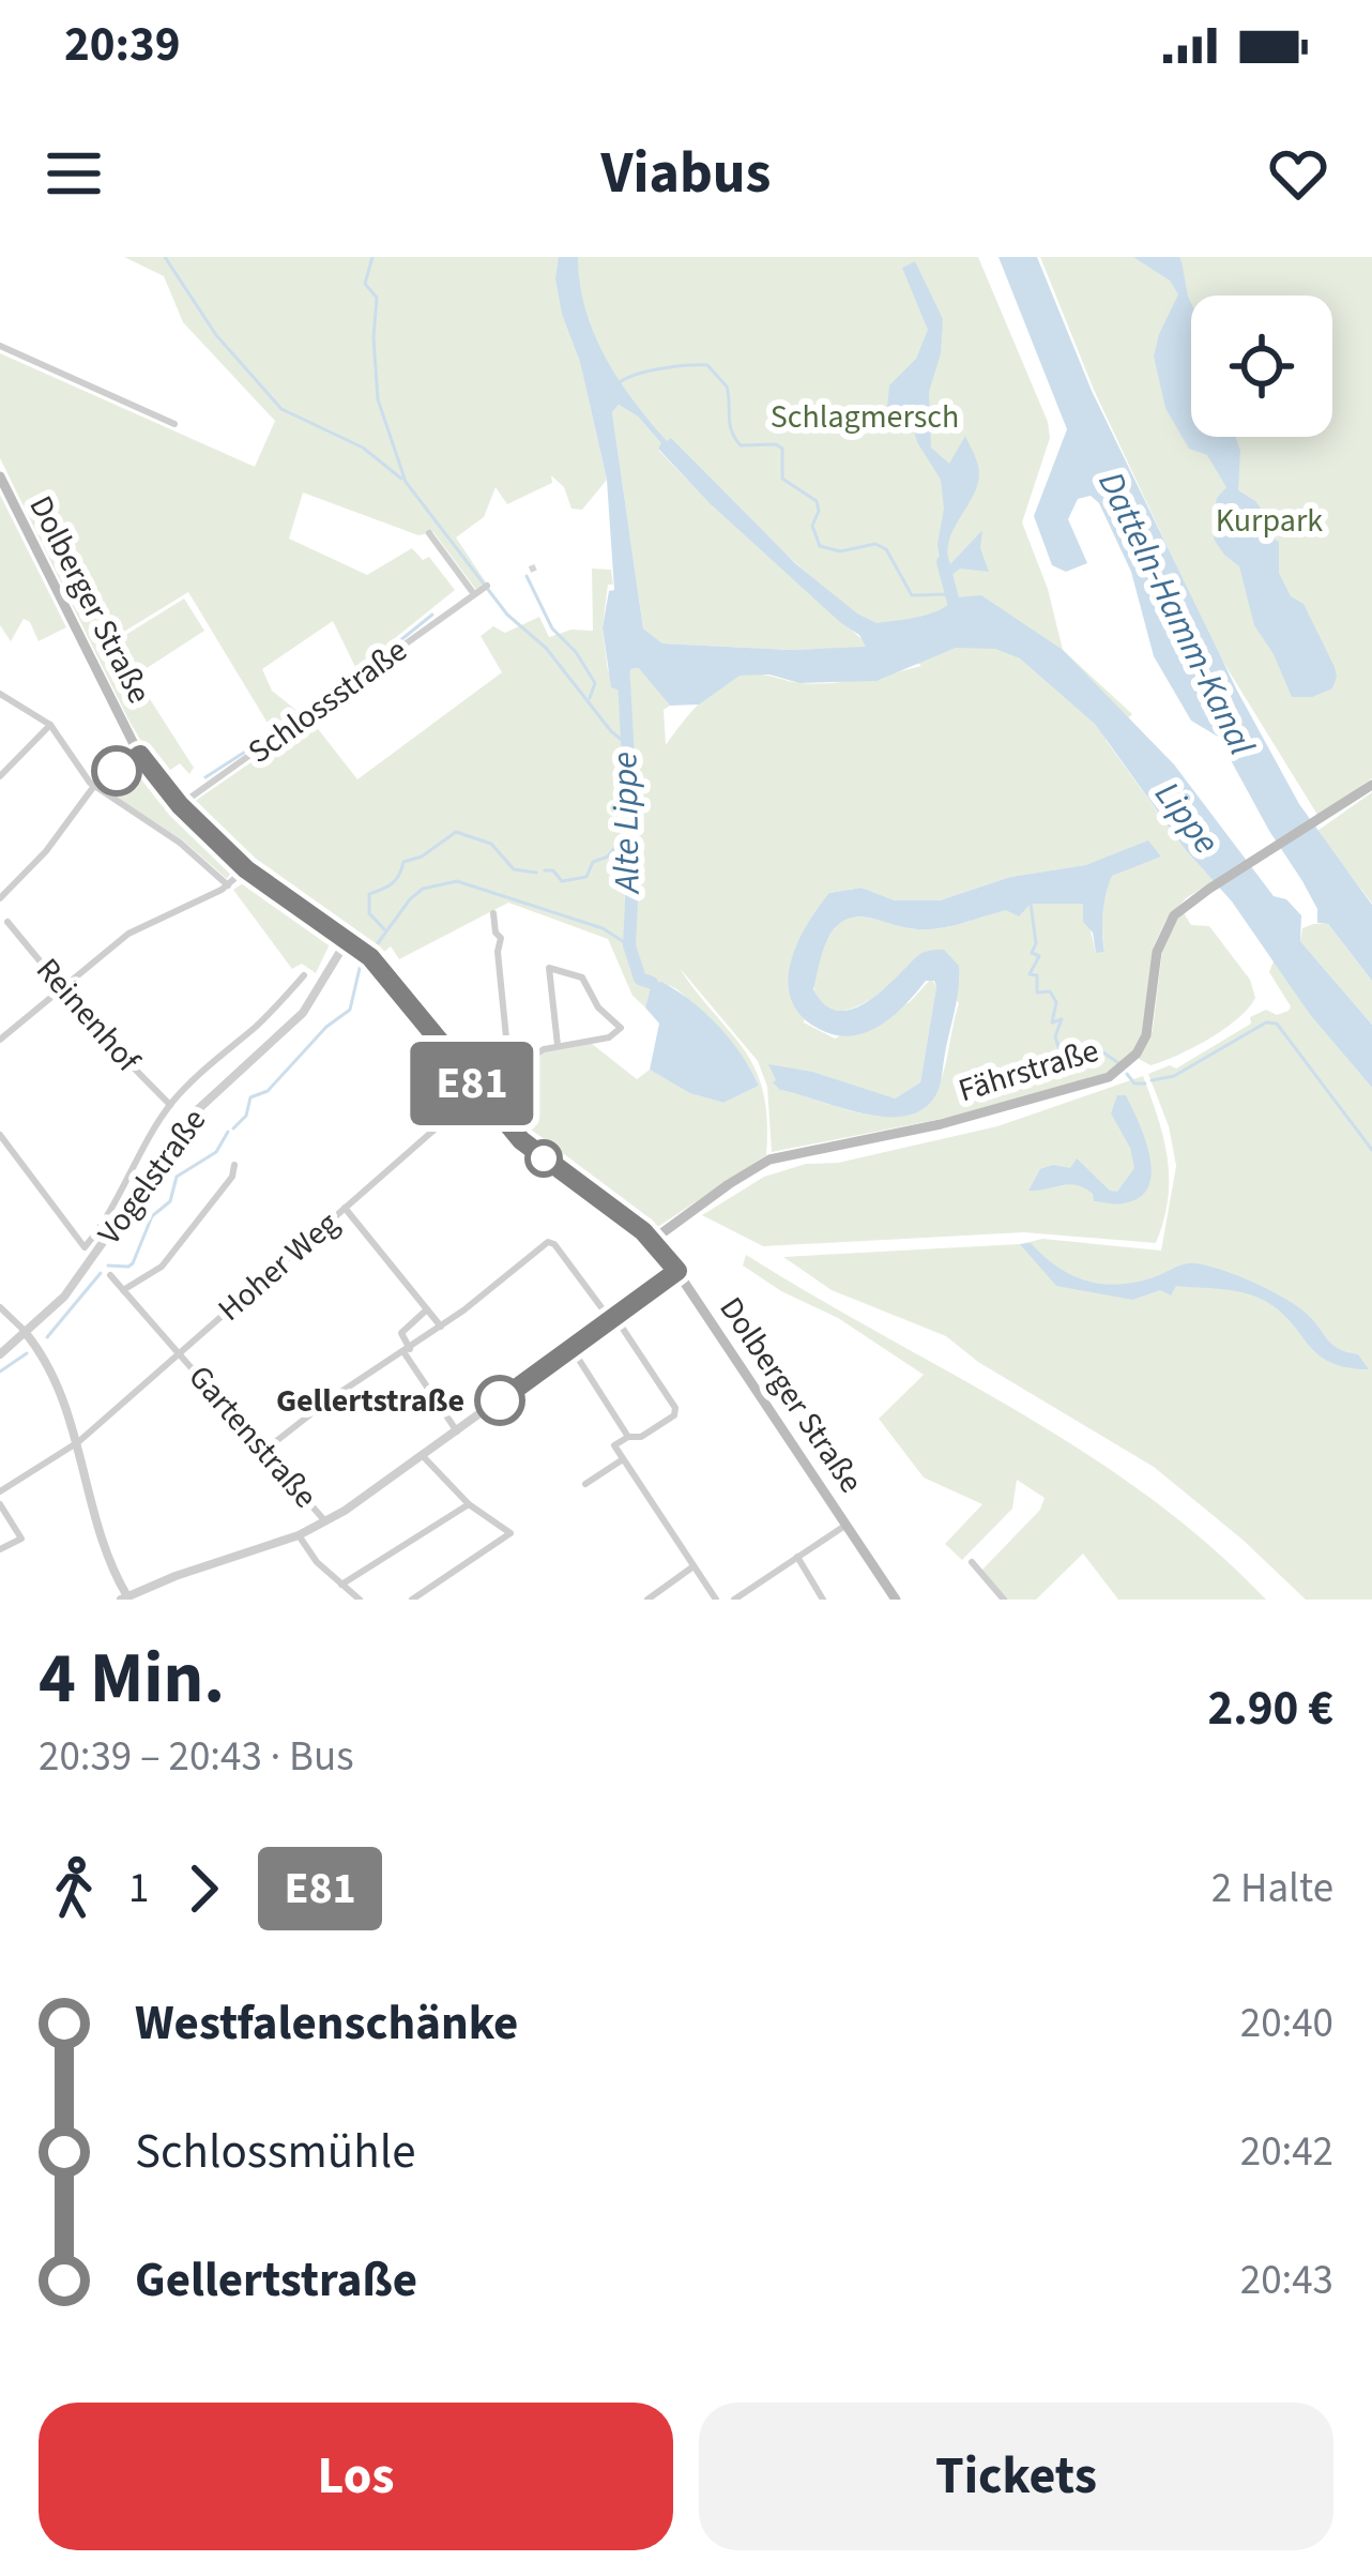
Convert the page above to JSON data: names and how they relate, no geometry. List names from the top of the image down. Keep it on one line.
{"streets":{"main road":["Dolberger Straße","Fährstraße"],"street":["Schlossstraße","Reinenhof","Vogelstraße","Hoher Weg","Gartenstraße"]},"crossings":[["Dolberger Straße","Schlossstraße"],["Dolberger Straße","Fährstraße"],["Dolberger Straße","Vogelstraße"],["Dolberger Straße","Hoher Weg"],["Hoher Weg","Gartenstraße"]],"water":["Datteln-Hamm-Kanal","Lippe","Alte Lippe"],"parks":["Schlagmersch","Kurpark"],"places":["Gellertstraße"],"lines":["bus line E81"],"page":{"status":"20:39","header":"Viabus","on_map":"E81","heading":["4 Min.","20:39 – 20:43 · Bus","2.90 €"],"legs":["1","E81","2 Halte"],"list":[{"name":"Westfalenschänke","value":"20:40"},{"name":"Schlossmühle","value":"20:42"},{"name":"Gellertstraße","value":"20:43"}],"buttons":["Los","Tickets"]}}
